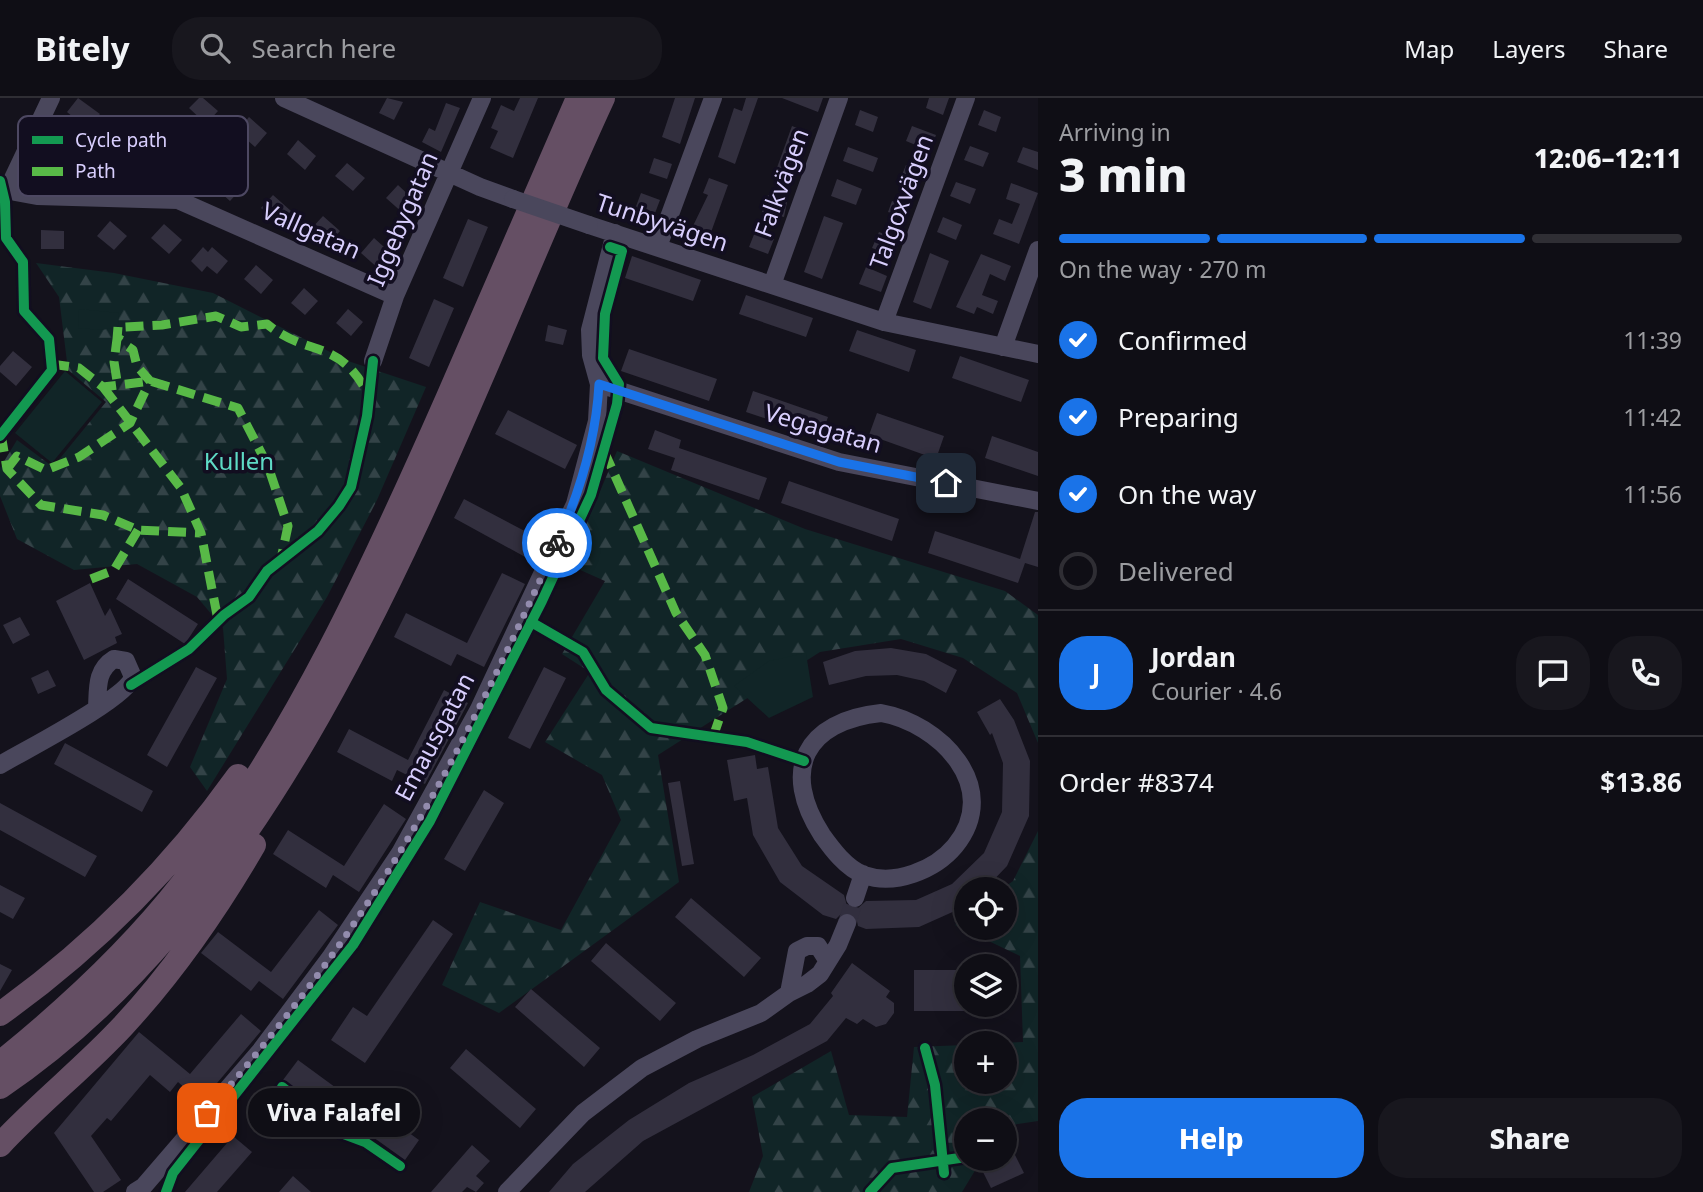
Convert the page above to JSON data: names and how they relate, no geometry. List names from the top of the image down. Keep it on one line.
{"streets":{"street":["Falkvägen","Talgoxvägen","Iggebygatan","Tunbyvägen","Vallgatan","Vegagatan","Emausgatan"]},"crossings":[["Falkvägen","Tunbyvägen"],["Talgoxvägen","Tunbyvägen"],["Iggebygatan","Tunbyvägen"],["Iggebygatan","Vallgatan"],["Tunbyvägen","Emausgatan"],["Vegagatan","Emausgatan"]],"parks":["Kullen"],"places":["Viva Falafel"],"legend":["Cycle path","Path"],"page":{"header":"Bitely","search":"Search here","nav":["Map","Layers","Share"],"heading":["3 min","Arriving in","12:06–12:11"],"panel":["Jordan","Courier · 4.6","Order #8374","$13.86"],"bar":"On the way · 270 m","list":[["Confirmed","11:39"],["Preparing","11:42"],["On the way","11:56"],"Delivered"],"round":"J","map_buttons":["+","−"],"buttons":["Help","Share"],"bubble":"Viva Falafel"}}
